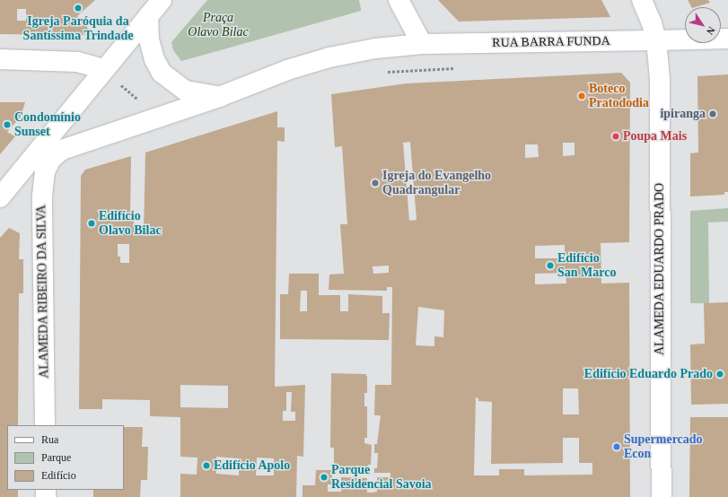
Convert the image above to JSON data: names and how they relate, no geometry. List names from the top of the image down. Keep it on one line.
{"streets":{"street":["RUA BARRA FUNDA","ALAMEDA EDUARDO PRADO","ALAMEDA RIBEIRO DA SILVA"]},"crossings":[["RUA BARRA FUNDA","ALAMEDA EDUARDO PRADO"]],"parks":["Praça Olavo Bilac"],"places":["Igreja Paróquia da Santíssima Trindade","Boteco Pratododia","ipiranga","Condomínio Sunset","Poupa Mais","Igreja do Evangelho Quadrangular","Edifício Olavo Bilac","Edifício San Marco","Edifício Eduardo Prado","Supermercado Econ","Edifício Apolo","Parque Residencial Savoia"],"legend":["Rua","Parque","Edifício"],"north":"bottom right"}
